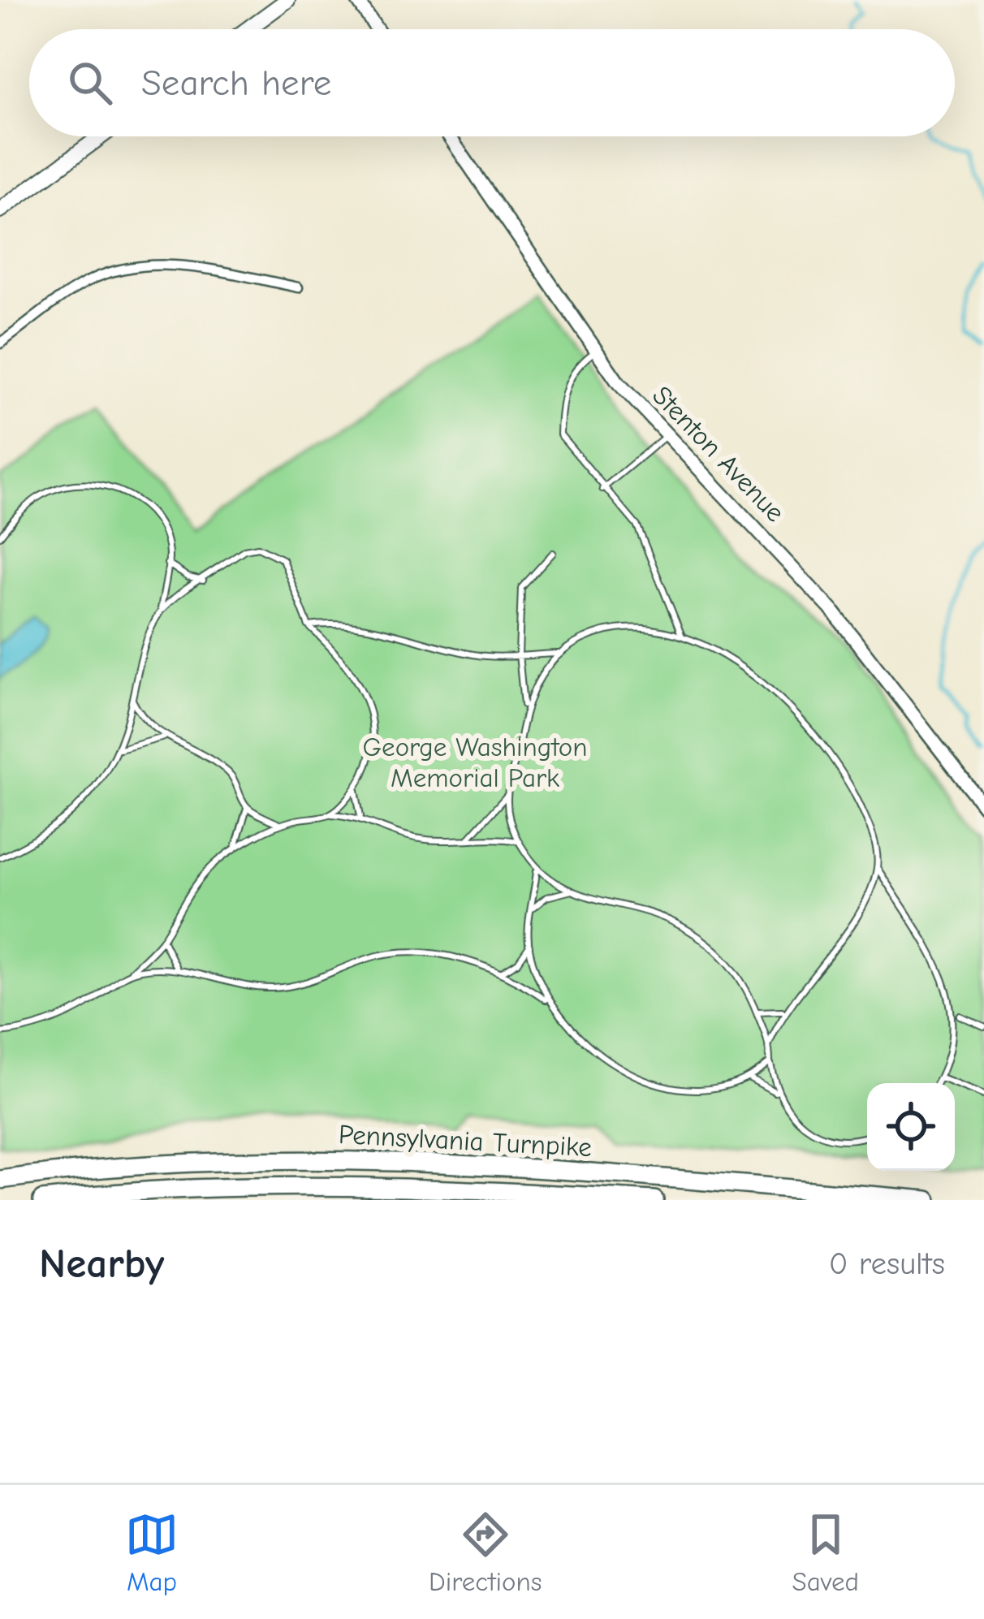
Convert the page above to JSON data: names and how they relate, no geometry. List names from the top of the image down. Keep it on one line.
{"streets":{"highway":["Pennsylvania Turnpike"],"main road":["Stenton Avenue"]},"parks":["George Washington Memorial Park"],"page":{"search":"Search here","heading":["Nearby","0 results"],"nav":["Map","Directions","Saved"]}}
